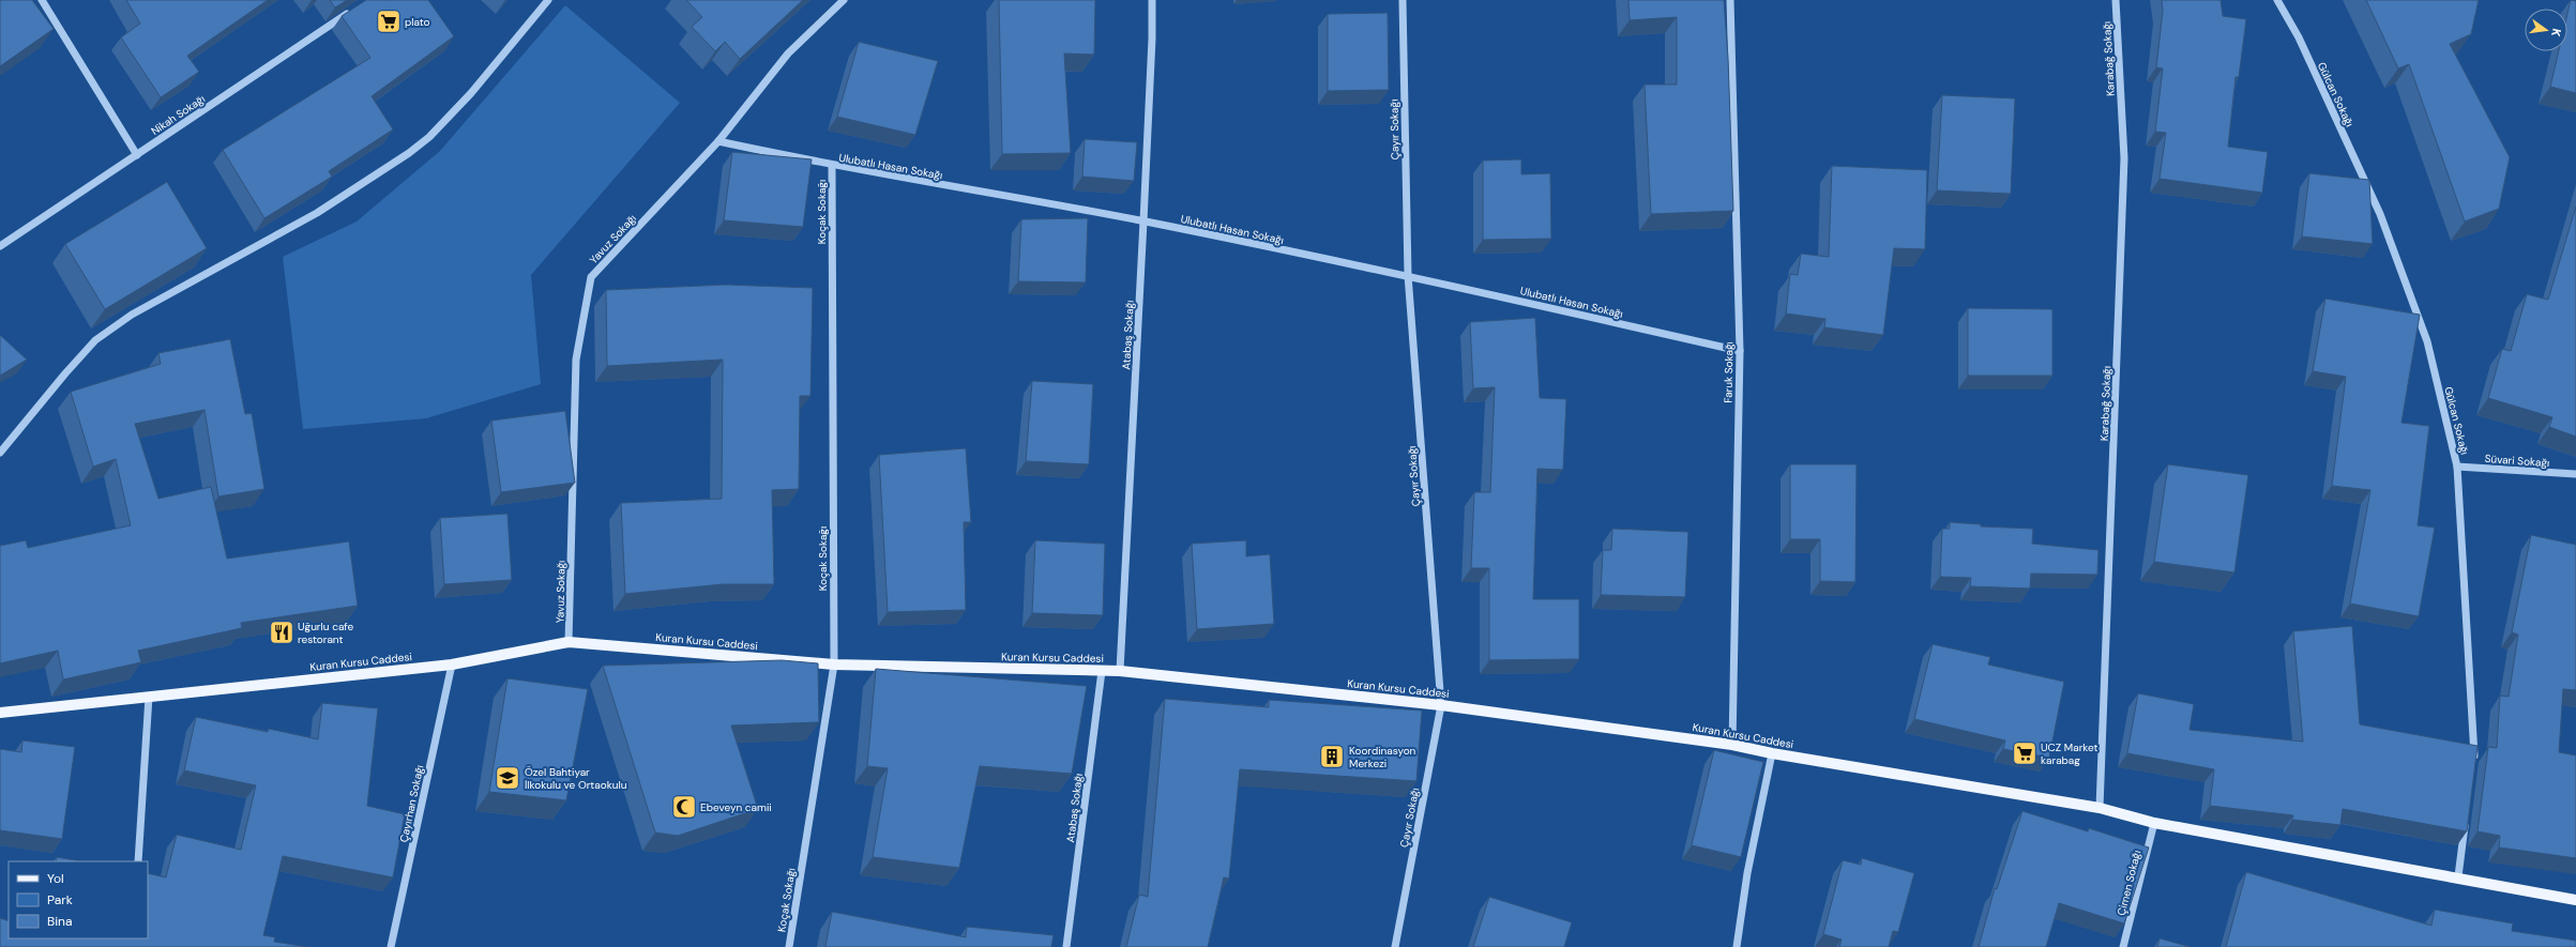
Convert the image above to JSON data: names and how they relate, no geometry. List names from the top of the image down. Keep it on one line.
{"streets":{"main road":["Kuran Kursu Caddesi"],"street":["Karabağ Sokağı","Gülcan Sokağı","Nikah Sokağı","Çayır Sokağı","Ulubatlı Hasan Sokağı","Koçak Sokağı","Yavuz Sokağı","Atabaş Sokağı","Faruk Sokağı","Süvari Sokağı","Çayırhan Sokağı","Çimen Sokağı"]},"crossings":[["Karabağ Sokağı","Kuran Kursu Caddesi"],["Gülcan Sokağı","Süvari Sokağı"],["Çayır Sokağı","Ulubatlı Hasan Sokağı"],["Çayır Sokağı","Kuran Kursu Caddesi"],["Ulubatlı Hasan Sokağı","Koçak Sokağı"],["Ulubatlı Hasan Sokağı","Yavuz Sokağı"],["Ulubatlı Hasan Sokağı","Atabaş Sokağı"],["Ulubatlı Hasan Sokağı","Faruk Sokağı"],["Koçak Sokağı","Kuran Kursu Caddesi"],["Yavuz Sokağı","Kuran Kursu Caddesi"],["Atabaş Sokağı","Kuran Kursu Caddesi"],["Faruk Sokağı","Kuran Kursu Caddesi"],["Kuran Kursu Caddesi","Çayırhan Sokağı"],["Kuran Kursu Caddesi","Çimen Sokağı"]],"places":{"supermarket":["plato","UCZ Market karabag"],"restaurant":["Uğurlu cafe restorant"],"building":["Koordinasyon Merkezi"],"school or university":["Özel Bahtiyar İlkokulu ve Ortaokulu"],"mosque":["Ebeveyn camii"]},"legend":["Yol","Park","Bina"],"north":"right"}
